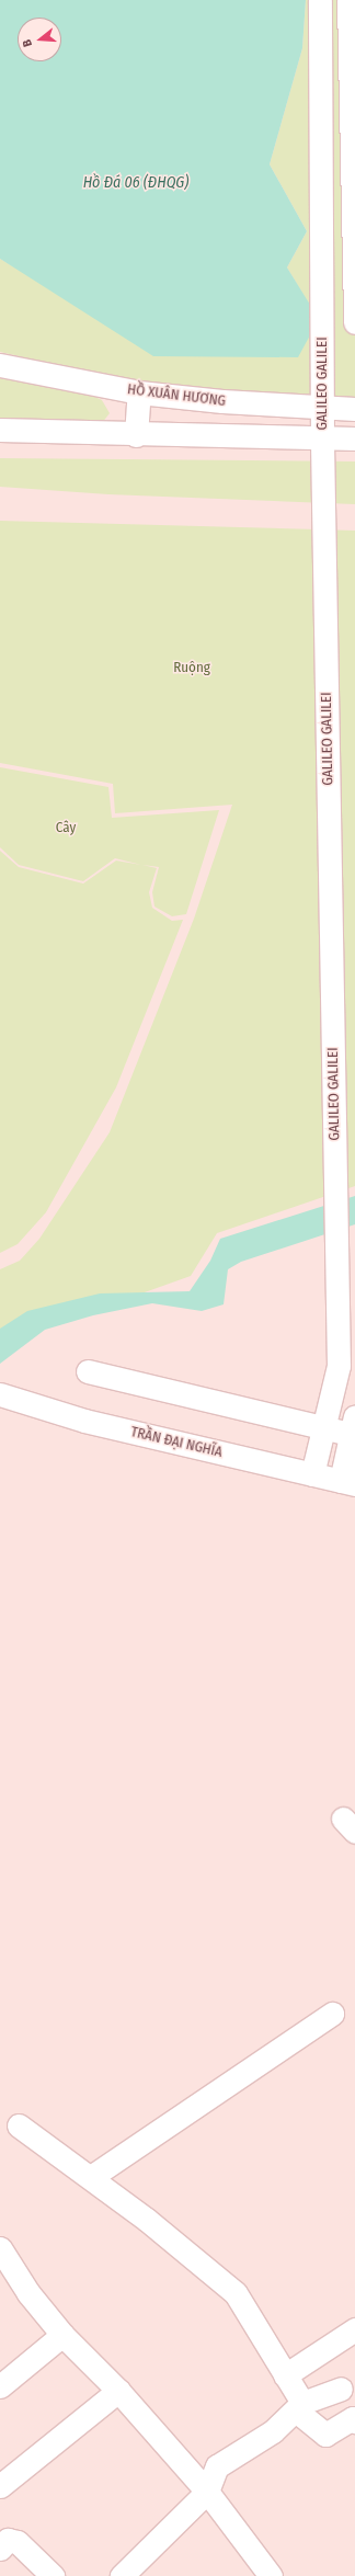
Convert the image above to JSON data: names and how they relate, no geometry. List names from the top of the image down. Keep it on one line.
{"streets":{"street":["GALILEO GALILEI","HỒ XUÂN HƯƠNG","TRẦN ĐẠI NGHĨA"]},"crossings":[["GALILEO GALILEI","HỒ XUÂN HƯƠNG"],["GALILEO GALILEI","TRẦN ĐẠI NGHĨA"]],"water":["Hồ Đá 06 (ĐHQG)"],"parks":["Ruộng","Cây"],"north":"left"}
